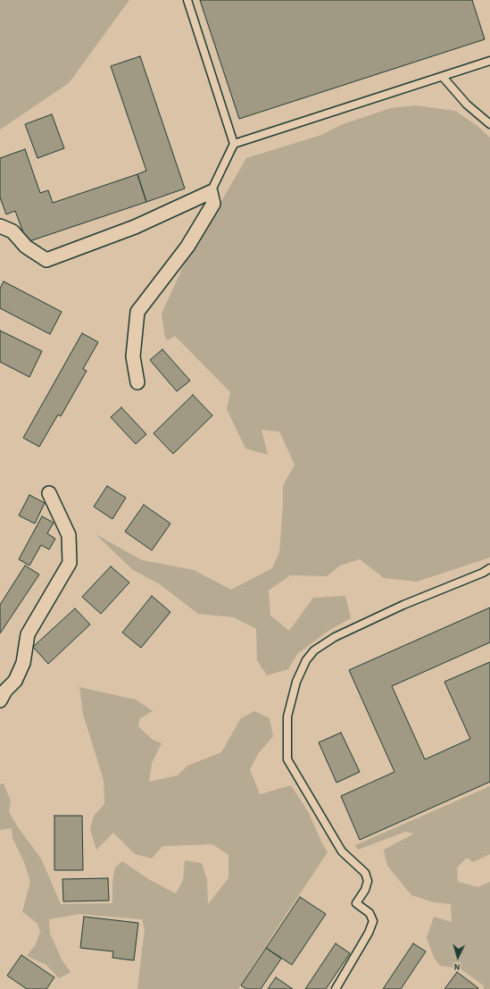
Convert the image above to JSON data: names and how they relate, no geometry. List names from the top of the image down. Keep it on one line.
{"north":"bottom"}
